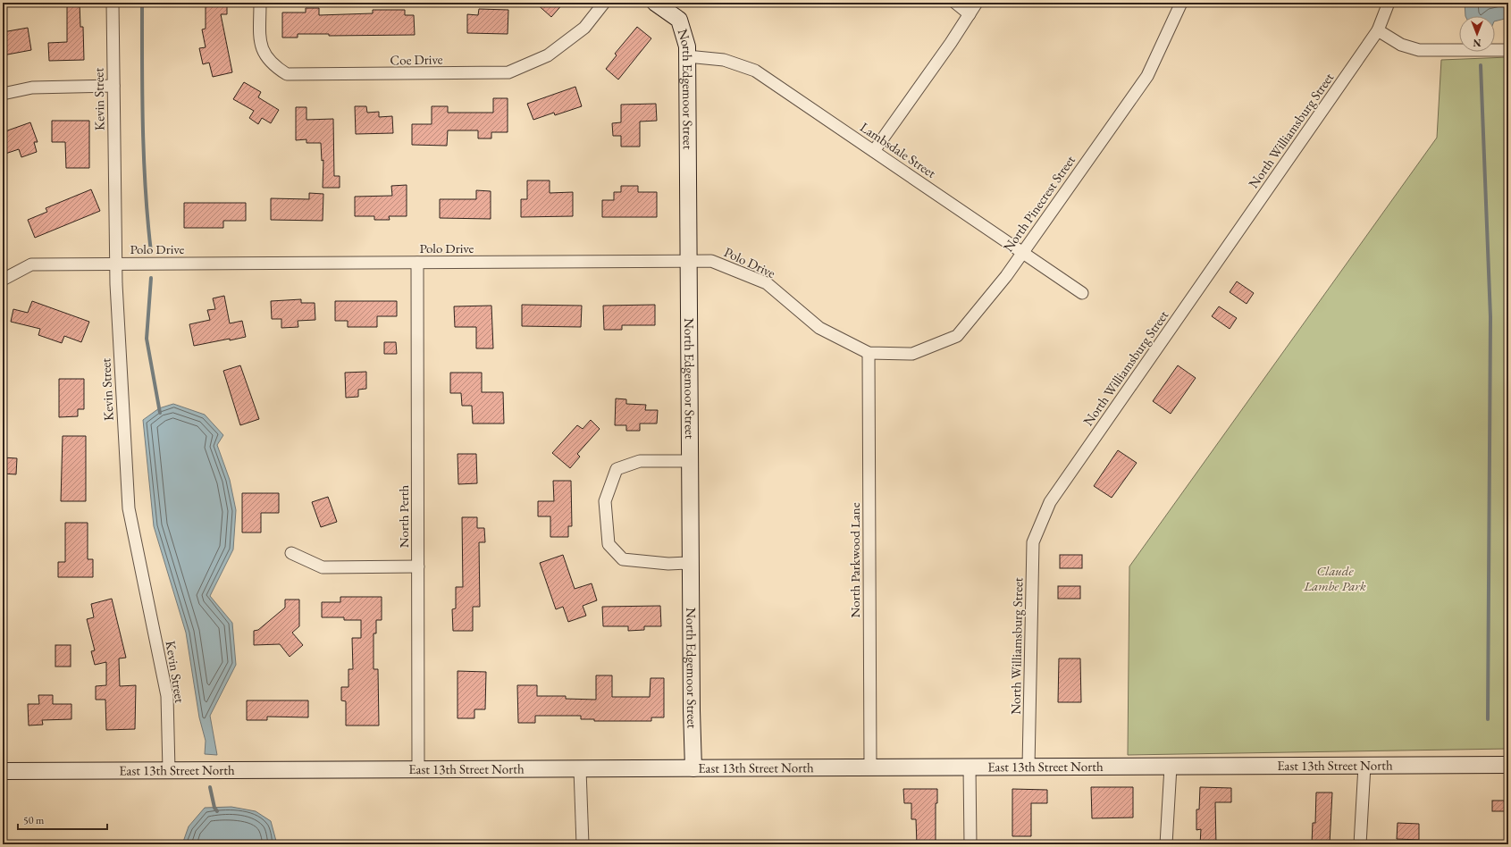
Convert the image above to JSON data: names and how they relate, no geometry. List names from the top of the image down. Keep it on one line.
{"streets":{"main road":["North Edgemoor Street","East 13th Street North"],"street":["Coe Drive","Kevin Street","North Williamsburg Street","Lambsdale Street","North Pinecrest Street","Polo Drive","North Perth","North Parkwood Lane"]},"crossings":[["North Edgemoor Street","Lambsdale Street"],["North Edgemoor Street","Polo Drive"],["North Edgemoor Street","East 13th Street North"],["Kevin Street","Polo Drive"],["Kevin Street","East 13th Street North"],["North Williamsburg Street","East 13th Street North"],["Lambsdale Street","North Pinecrest Street"],["North Pinecrest Street","Polo Drive"],["North Pinecrest Street","North Parkwood Lane"],["Polo Drive","North Perth"],["Polo Drive","North Parkwood Lane"],["North Perth","East 13th Street North"],["North Parkwood Lane","East 13th Street North"]],"parks":["Claude Lambe Park"],"scale_bar":"50 m","north":"bottom"}
